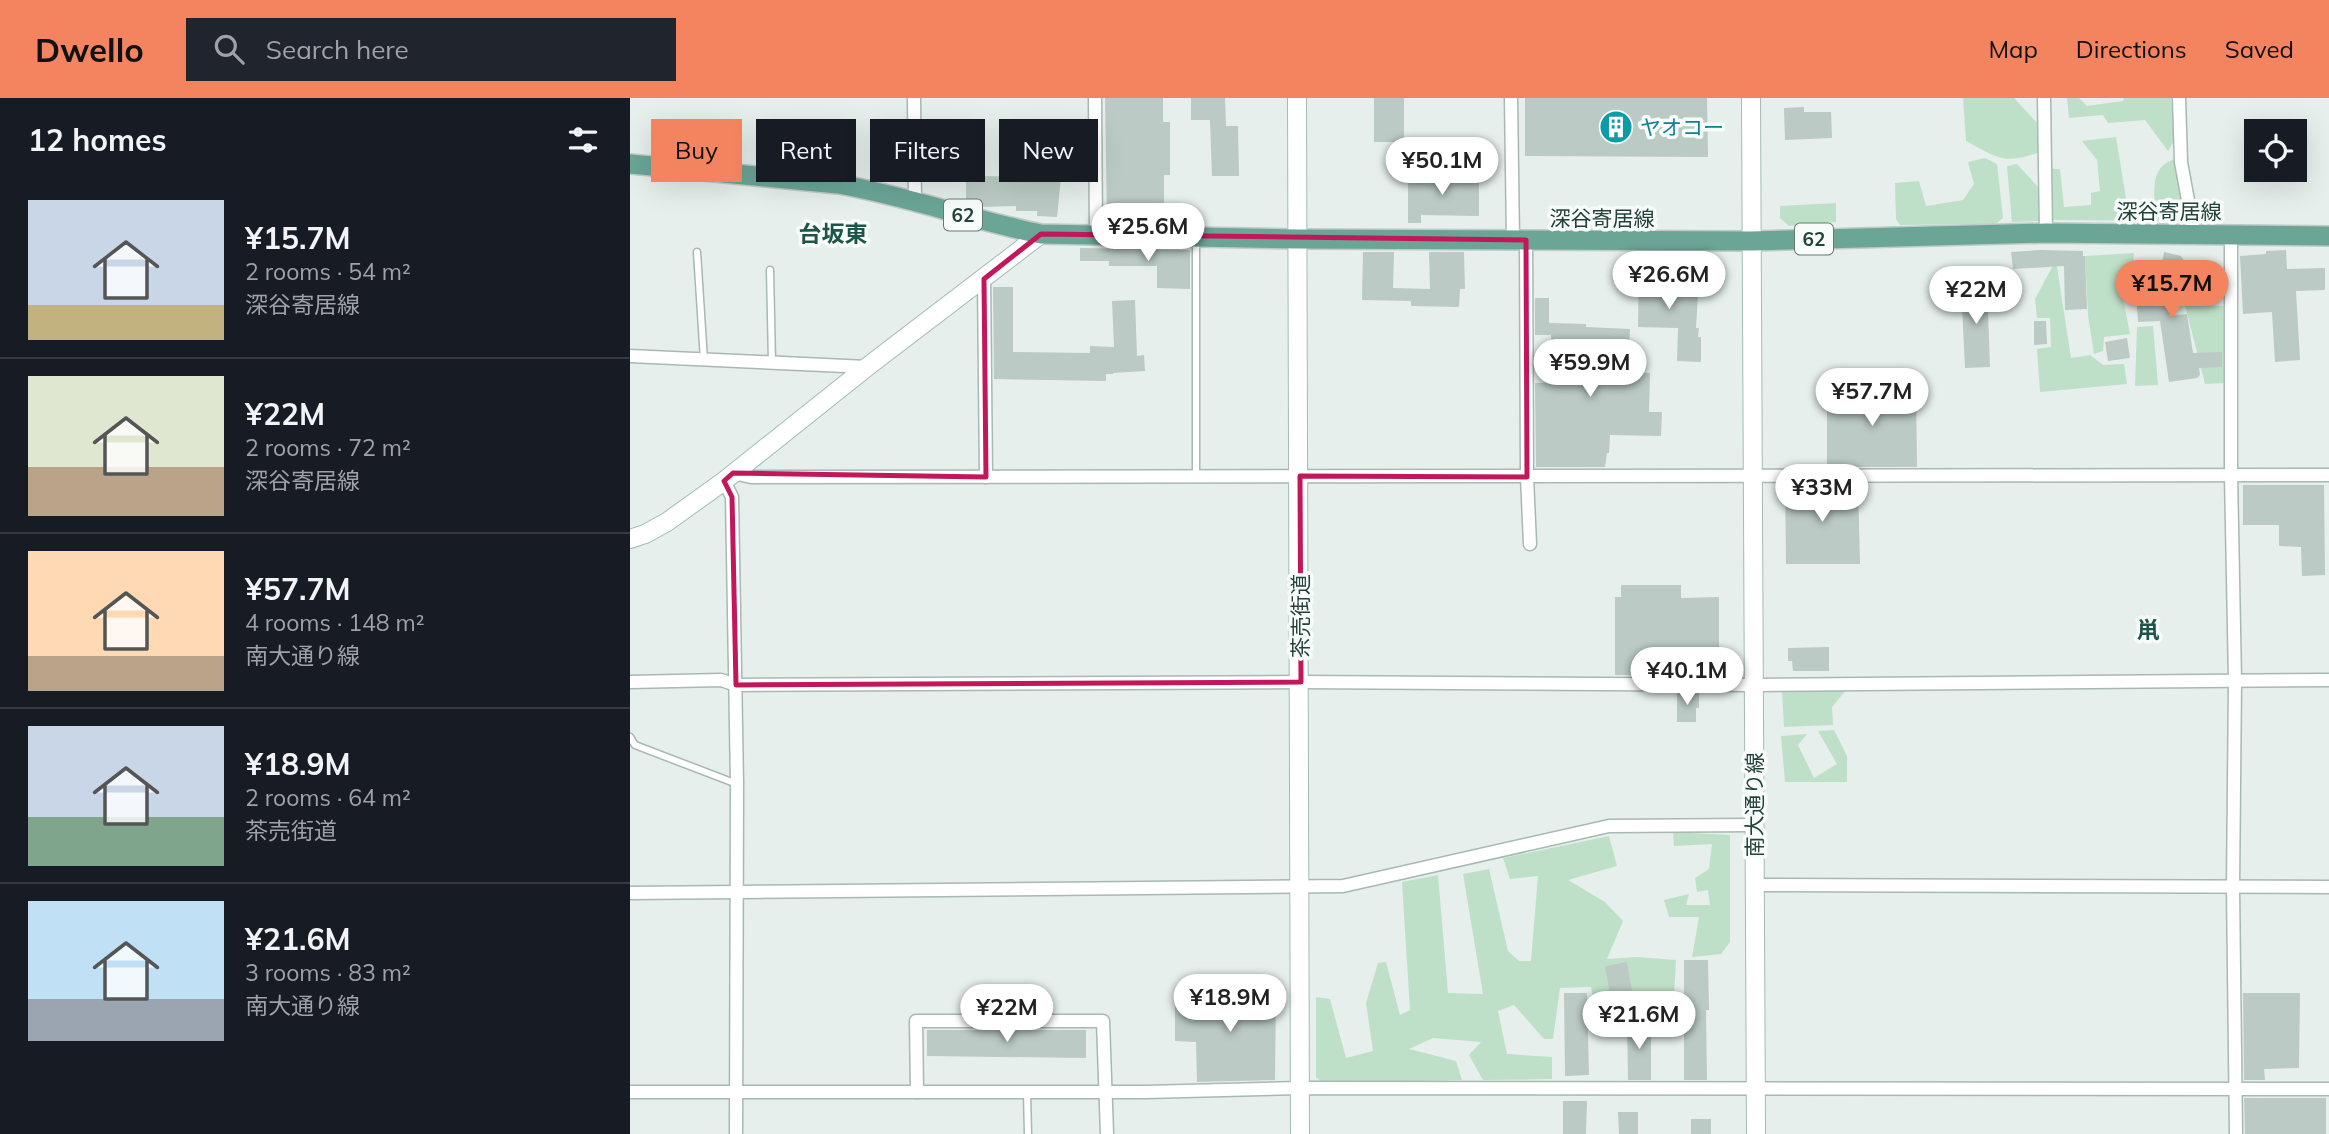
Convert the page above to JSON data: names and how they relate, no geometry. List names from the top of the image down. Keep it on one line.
{"streets":{"main road":["深谷寄居線","62"],"street":["茶売街道","南大通り線"]},"crossings":[["深谷寄居線","茶売街道"],["深谷寄居線","南大通り線"]],"districts":["台坂東","鼡"],"places":{"building":["ヤオコー"]},"page":{"header":"Dwello","search":"Search here","nav":["Map","Directions","Saved"],"heading":"12 homes","chip":["Buy","Rent","Filters","New"],"price":["¥50.1M","¥25.6M","¥26.6M","¥15.7M","¥22M","¥59.9M","¥57.7M","¥33M","¥40.1M","¥18.9M","¥22M","¥21.6M"],"list":[{"name":"¥15.7M","note":"2 rooms · 54 m² · 深谷寄居線"},{"name":"¥22M","note":"2 rooms · 72 m² · 深谷寄居線"},{"name":"¥57.7M","note":"4 rooms · 148 m² · 南大通り線"},{"name":"¥18.9M","note":"2 rooms · 64 m² · 茶売街道"},{"name":"¥21.6M","note":"3 rooms · 83 m² · 南大通り線"}]}}
